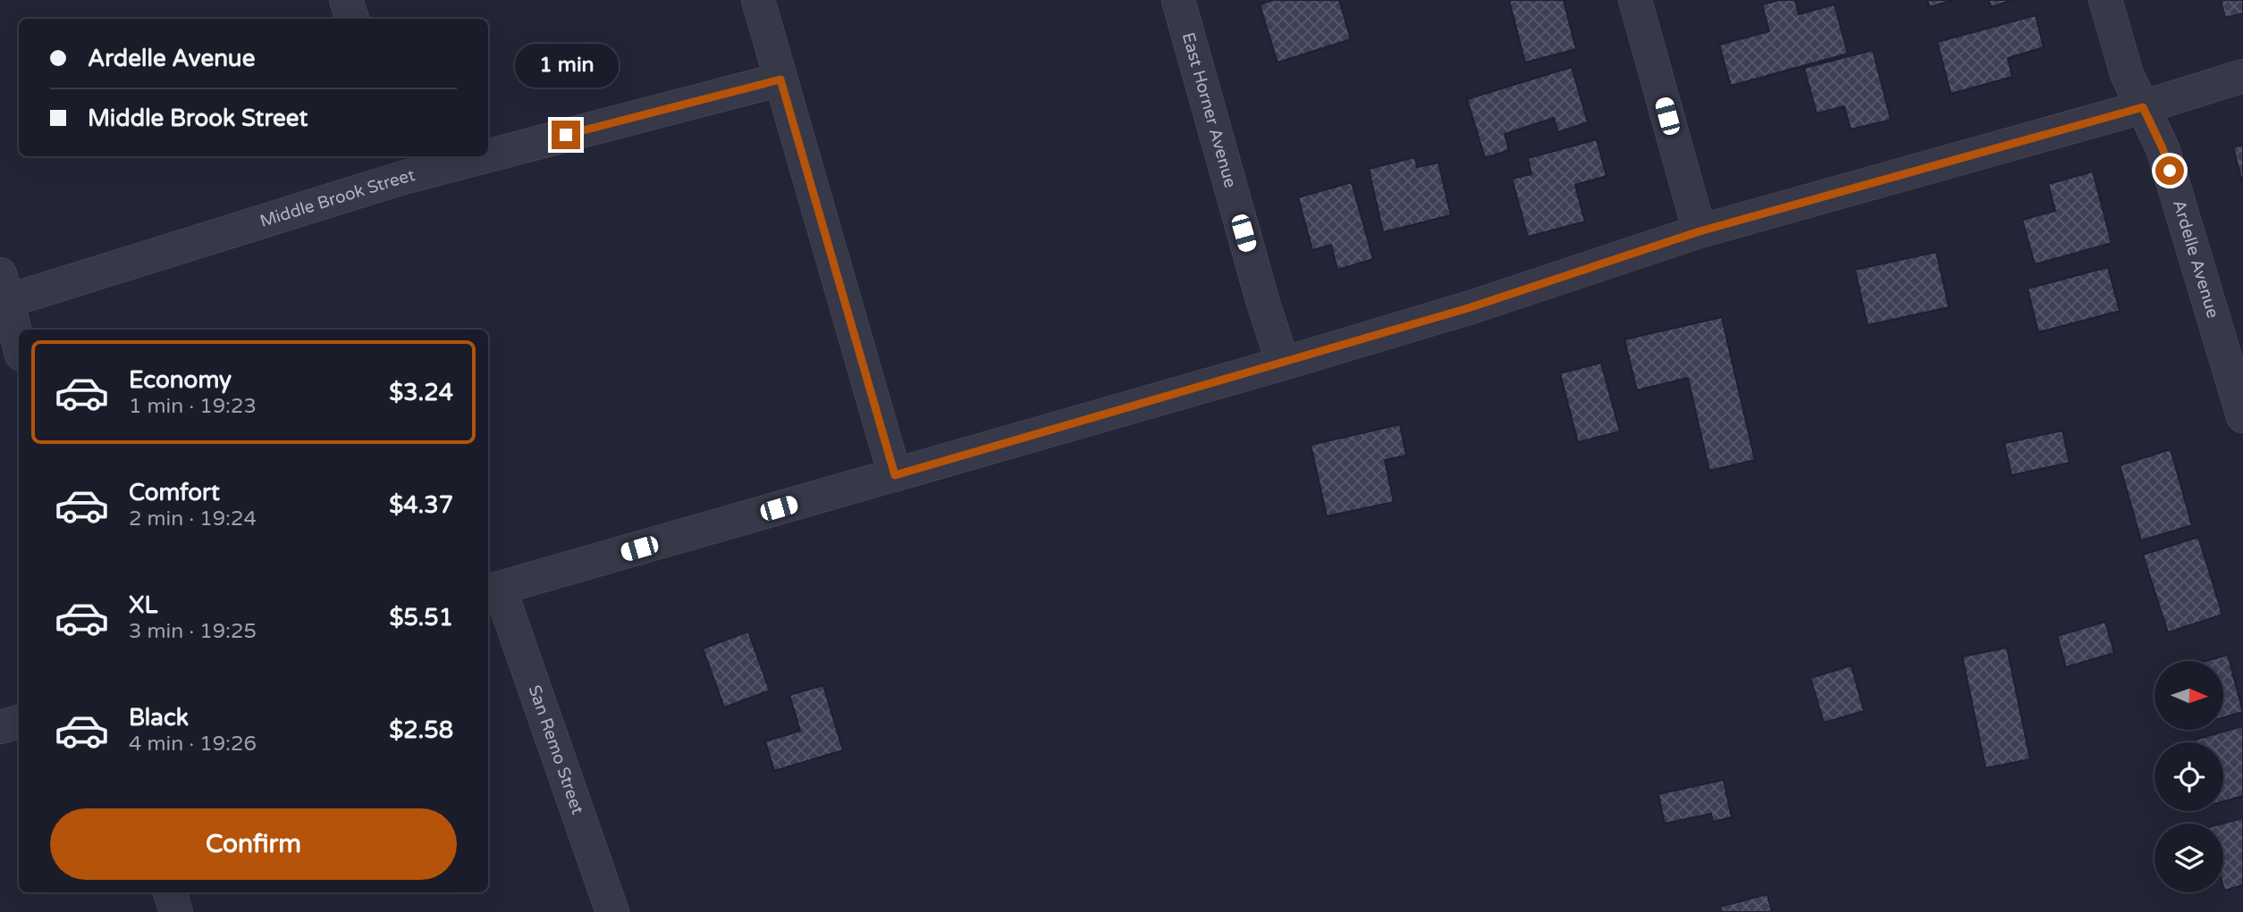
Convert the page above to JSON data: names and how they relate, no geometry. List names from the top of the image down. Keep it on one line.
{"streets":{"street":["East Horner Avenue","Middle Brook Street","Ardelle Avenue","San Remo Street"]},"north":"right","page":{"banner":["Ardelle Avenue","Middle Brook Street"],"bubble":"1 min","list":[{"name":"Economy","note":"1 min · 19:23","value":"$3.24"},{"name":"Comfort","note":"2 min · 19:24","value":"$4.37"},{"name":"XL","note":"3 min · 19:25","value":"$5.51"},{"name":"Black","note":"4 min · 19:26","value":"$2.58"}],"buttons":"Confirm"}}
